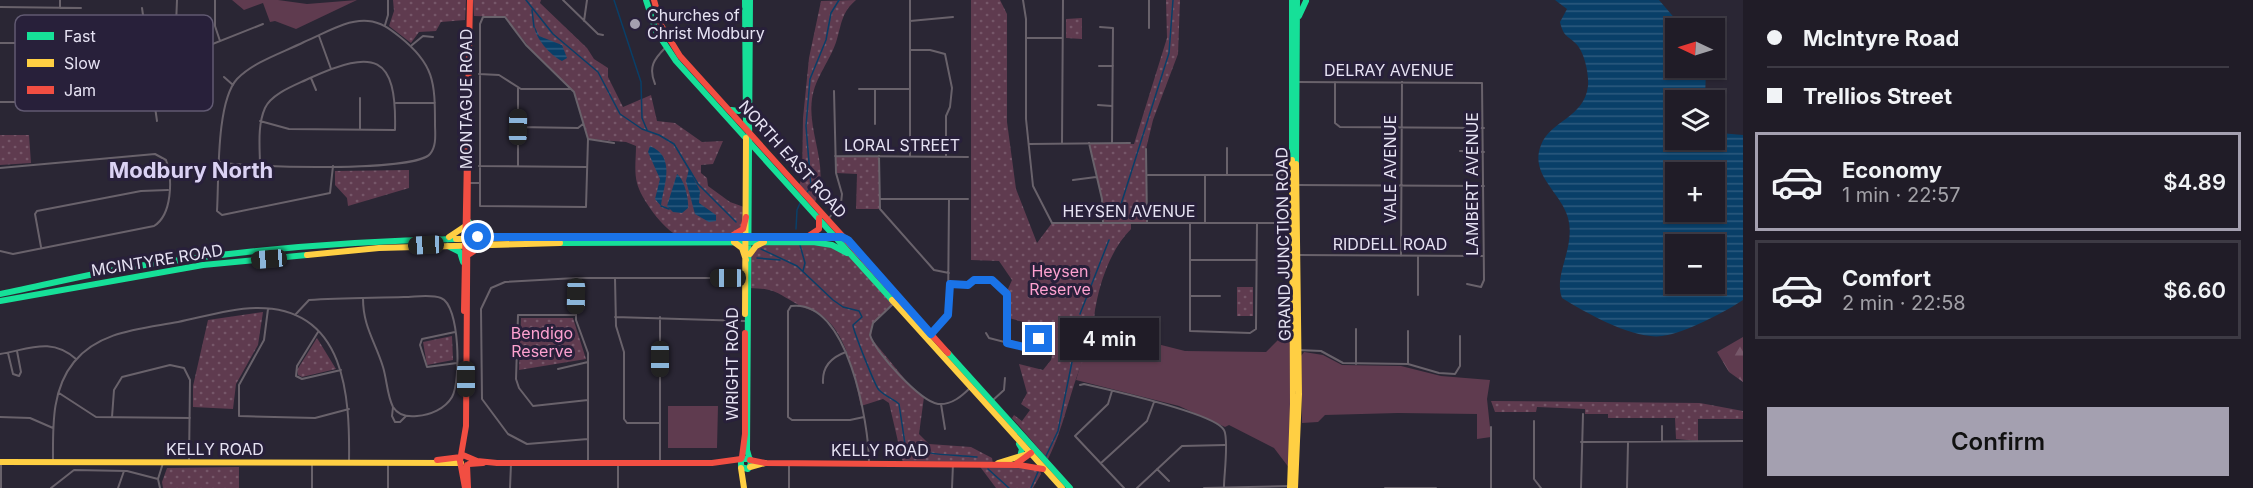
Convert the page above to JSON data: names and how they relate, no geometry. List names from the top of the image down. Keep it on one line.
{"streets":{"main road":["MONTAGUE ROAD","NORTH EAST ROAD","GRAND JUNCTION ROAD","MCINTYRE ROAD","WRIGHT ROAD","KELLY ROAD"],"street":["DELRAY AVENUE","LORAL STREET","VALE AVENUE","LAMBERT AVENUE","HEYSEN AVENUE","RIDDELL ROAD"]},"crossings":[["DELRAY AVENUE","VALE AVENUE"],["DELRAY AVENUE","LAMBERT AVENUE"],["DELRAY AVENUE","GRAND JUNCTION ROAD"],["MONTAGUE ROAD","MCINTYRE ROAD"],["MONTAGUE ROAD","KELLY ROAD"],["NORTH EAST ROAD","MCINTYRE ROAD"],["NORTH EAST ROAD","WRIGHT ROAD"],["NORTH EAST ROAD","KELLY ROAD"],["VALE AVENUE","RIDDELL ROAD"],["LAMBERT AVENUE","RIDDELL ROAD"],["HEYSEN AVENUE","GRAND JUNCTION ROAD"],["GRAND JUNCTION ROAD","RIDDELL ROAD"],["MCINTYRE ROAD","WRIGHT ROAD"],["WRIGHT ROAD","KELLY ROAD"]],"districts":["Modbury North"],"parks":["Heysen Reserve","Bendigo Reserve"],"places":["Churches of Christ Modbury"],"legend":["Fast","Slow","Jam"],"north":"left","page":{"banner":["McIntyre Road","Trellios Street"],"map_buttons":["+","−"],"list":[{"name":"Economy","note":"1 min · 22:57","value":"$4.89"},{"name":"Comfort","note":"2 min · 22:58","value":"$6.60"}],"bubble":"4 min","buttons":"Confirm"}}
